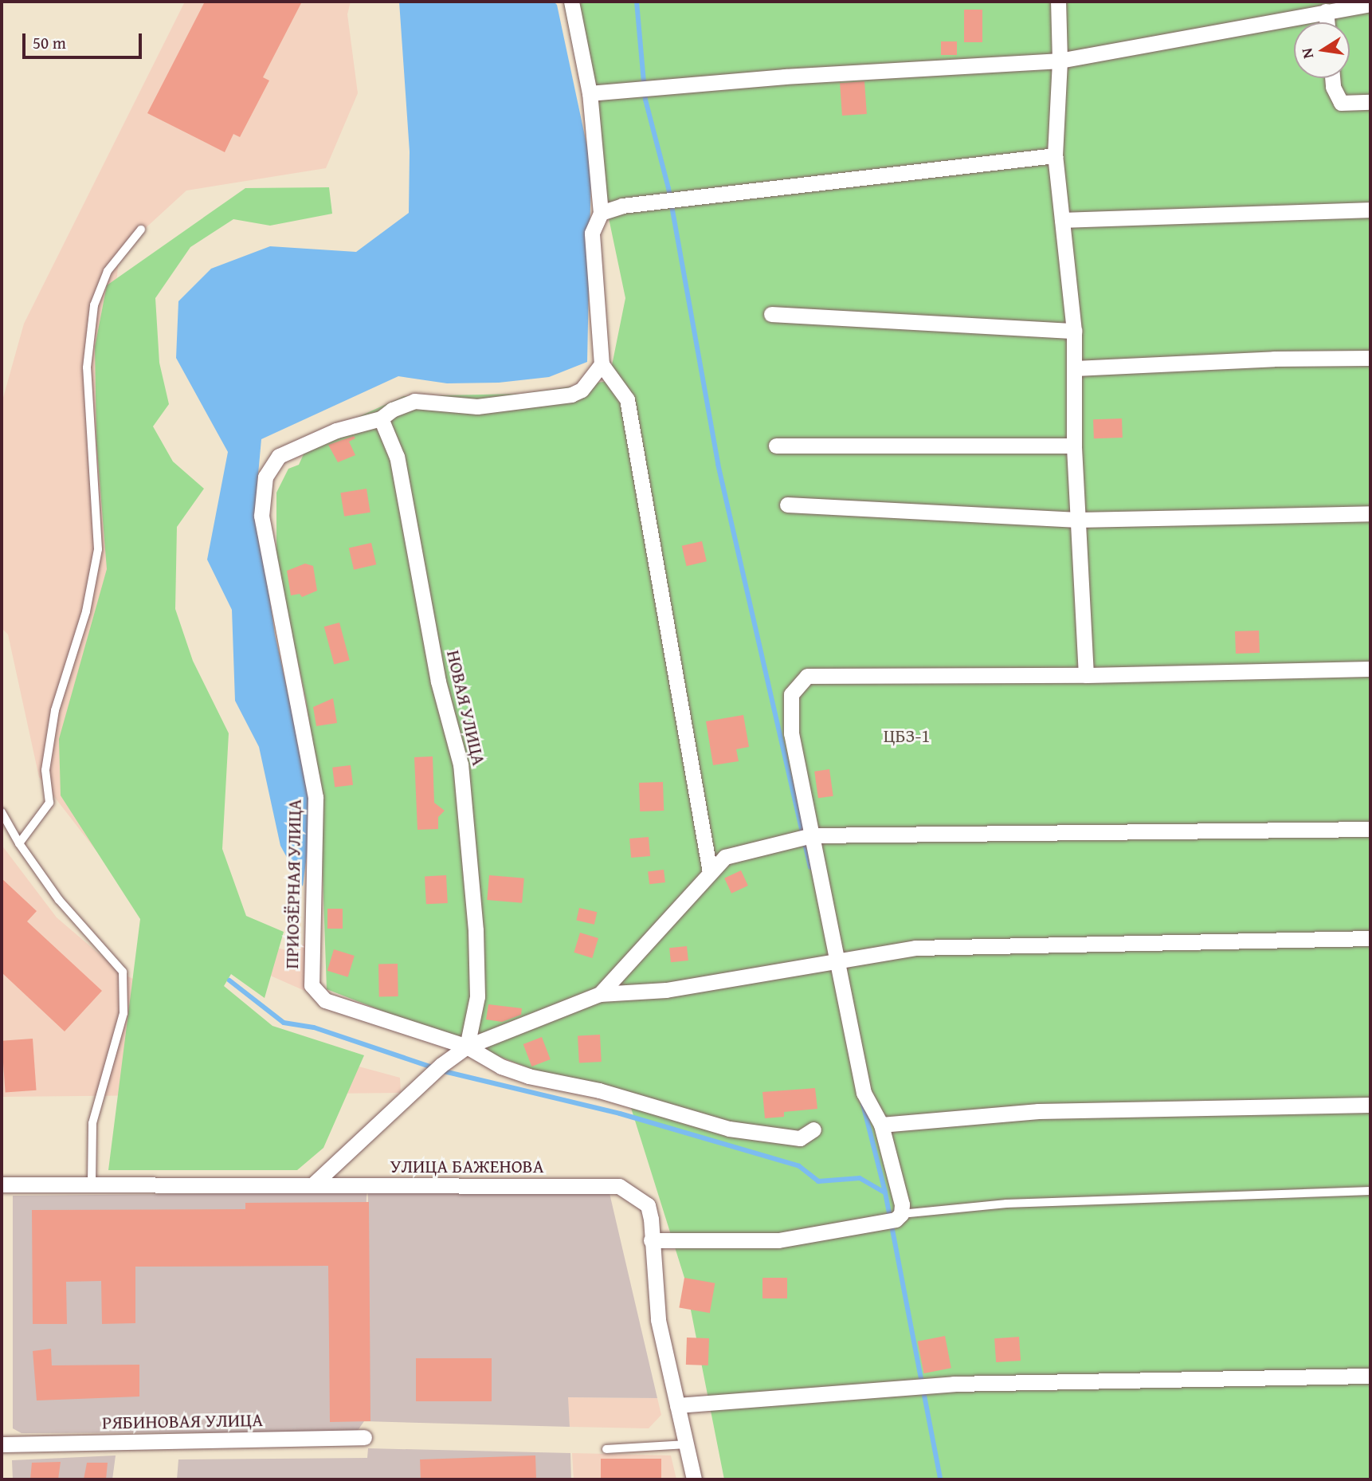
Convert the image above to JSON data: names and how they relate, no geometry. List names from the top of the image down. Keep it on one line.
{"streets":{"street":["НОВАЯ УЛИЦА","ПРИОЗЁРНАЯ УЛИЦА","УЛИЦА БАЖЕНОВА","РЯБИНОВАЯ УЛИЦА"]},"crossings":[["НОВАЯ УЛИЦА","ПРИОЗЁРНАЯ УЛИЦА"]],"parks":["ЦБЗ-1"],"scale_bar":"50 m","north":"left"}
